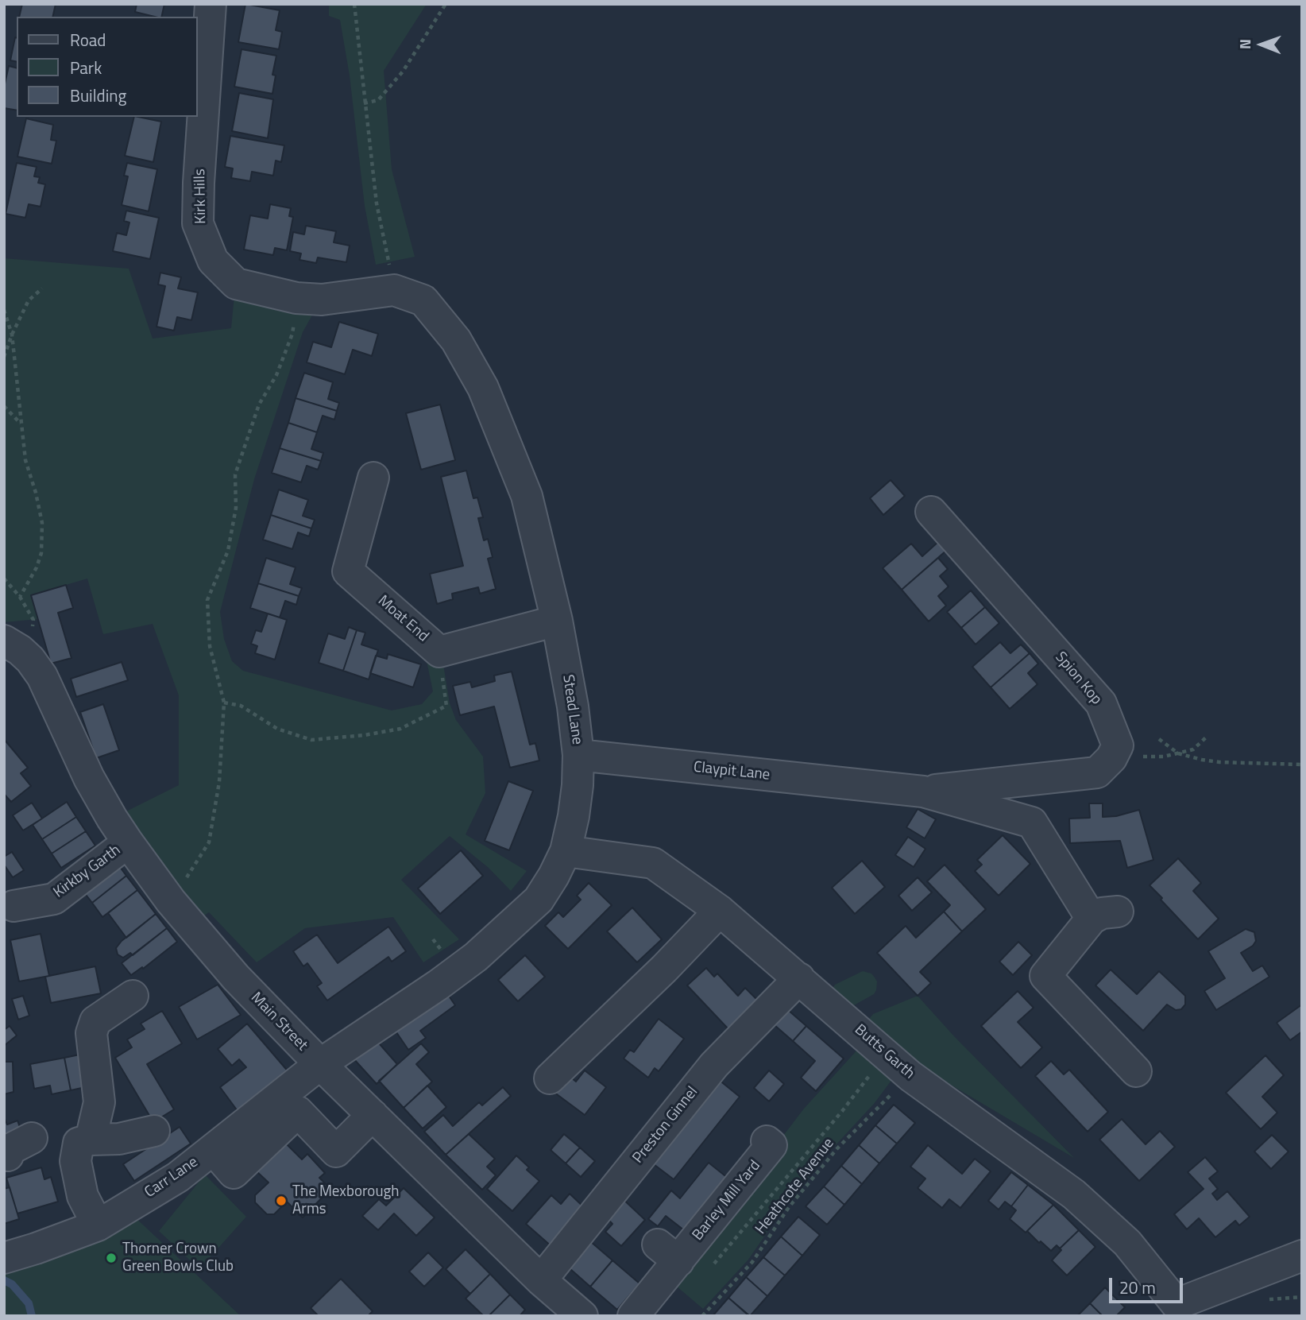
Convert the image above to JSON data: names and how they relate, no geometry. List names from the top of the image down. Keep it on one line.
{"streets":{"street":["Kirk Hills","Moat End","Spion Kop","Stead Lane","Claypit Lane","Kirkby Garth","Main Street","Butts Garth","Preston Ginnel","Carr Lane","Barley Mill Yard"],"path":["Heathcote Avenue"]},"crossings":[["Kirk Hills","Stead Lane"],["Moat End","Stead Lane"],["Spion Kop","Claypit Lane"],["Stead Lane","Claypit Lane"],["Stead Lane","Main Street"],["Stead Lane","Butts Garth"],["Stead Lane","Carr Lane"],["Kirkby Garth","Main Street"],["Main Street","Preston Ginnel"],["Main Street","Carr Lane"],["Butts Garth","Preston Ginnel"],["Butts Garth","Heathcote Avenue"]],"places":["The Mexborough Arms","Thorner Crown Green Bowls Club"],"legend":["Road","Park","Building"],"scale_bar":"20 m","north":"left"}
